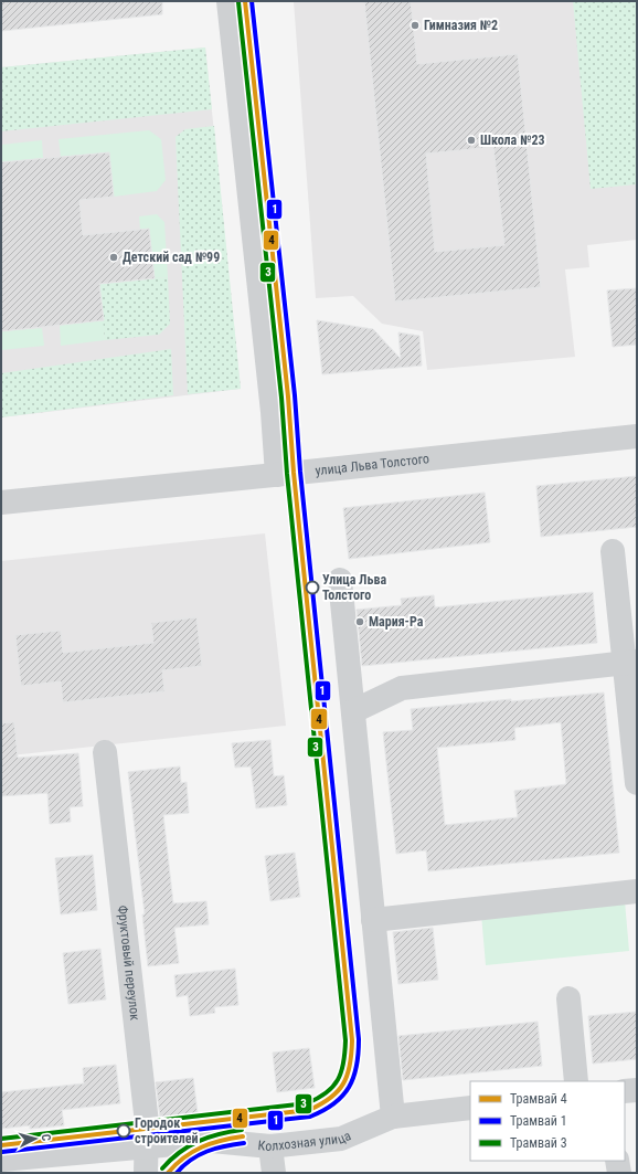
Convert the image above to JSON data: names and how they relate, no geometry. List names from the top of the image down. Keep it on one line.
{"streets":{"street":["улица Льва Толстого","Фруктовый переулок","Колхозная улица"]},"crossings":[["Фруктовый переулок","Колхозная улица"]],"places":["Гимназия №2","Школа №23","Детский сад №99","Улица Льва Толстого","Мария-Ра","Городок строителей"],"lines":["tram line 4","tram line 1","tram line 3"],"legend":["Трамвай 4","Трамвай 1","Трамвай 3"],"north":"right"}
